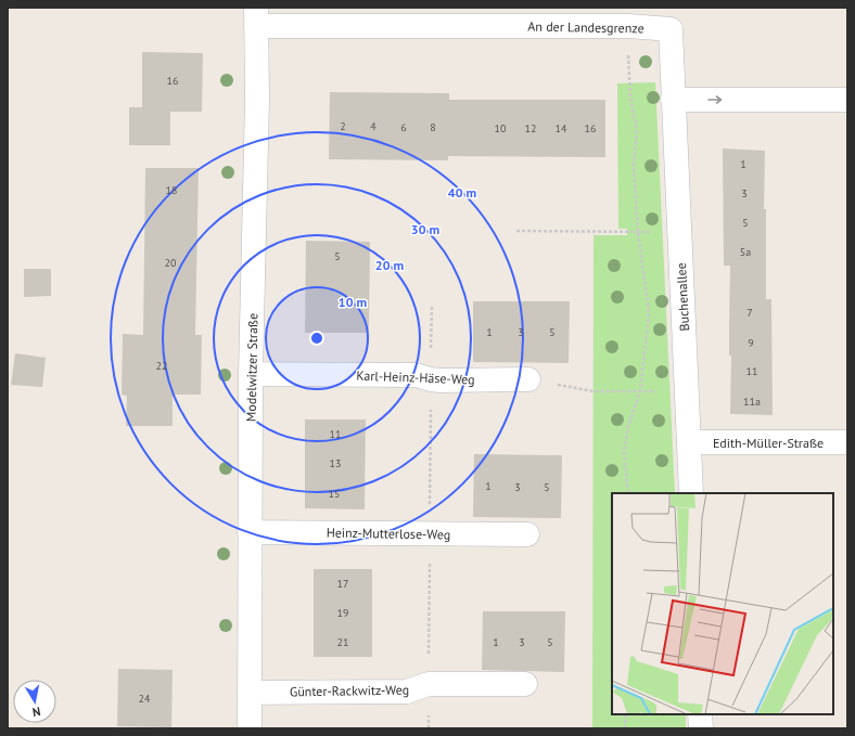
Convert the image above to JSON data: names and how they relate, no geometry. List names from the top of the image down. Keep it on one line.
{"streets":{"street":["An der Landesgrenze","Buchenallee","Modelwitzer Straße","Karl-Heinz-Häse-Weg","Edith-Müller-Straße","Heinz-Mutterlose-Weg","Günter-Rackwitz-Weg"]},"crossings":[["An der Landesgrenze","Buchenallee"],["An der Landesgrenze","Modelwitzer Straße"],["Buchenallee","Edith-Müller-Straße"],["Modelwitzer Straße","Karl-Heinz-Häse-Weg"],["Modelwitzer Straße","Heinz-Mutterlose-Weg"],["Modelwitzer Straße","Günter-Rackwitz-Weg"]],"house_numbers":["16","2","4","6","8","10","12","14","16","1","18","3","5","5a","5","20","7","1","3","5","9","22","11","11a","11","13","1","3","5","15","17","19","21","1","3","5","24"],"north":"bottom","rings":["40 m","30 m","20 m","10 m"]}
